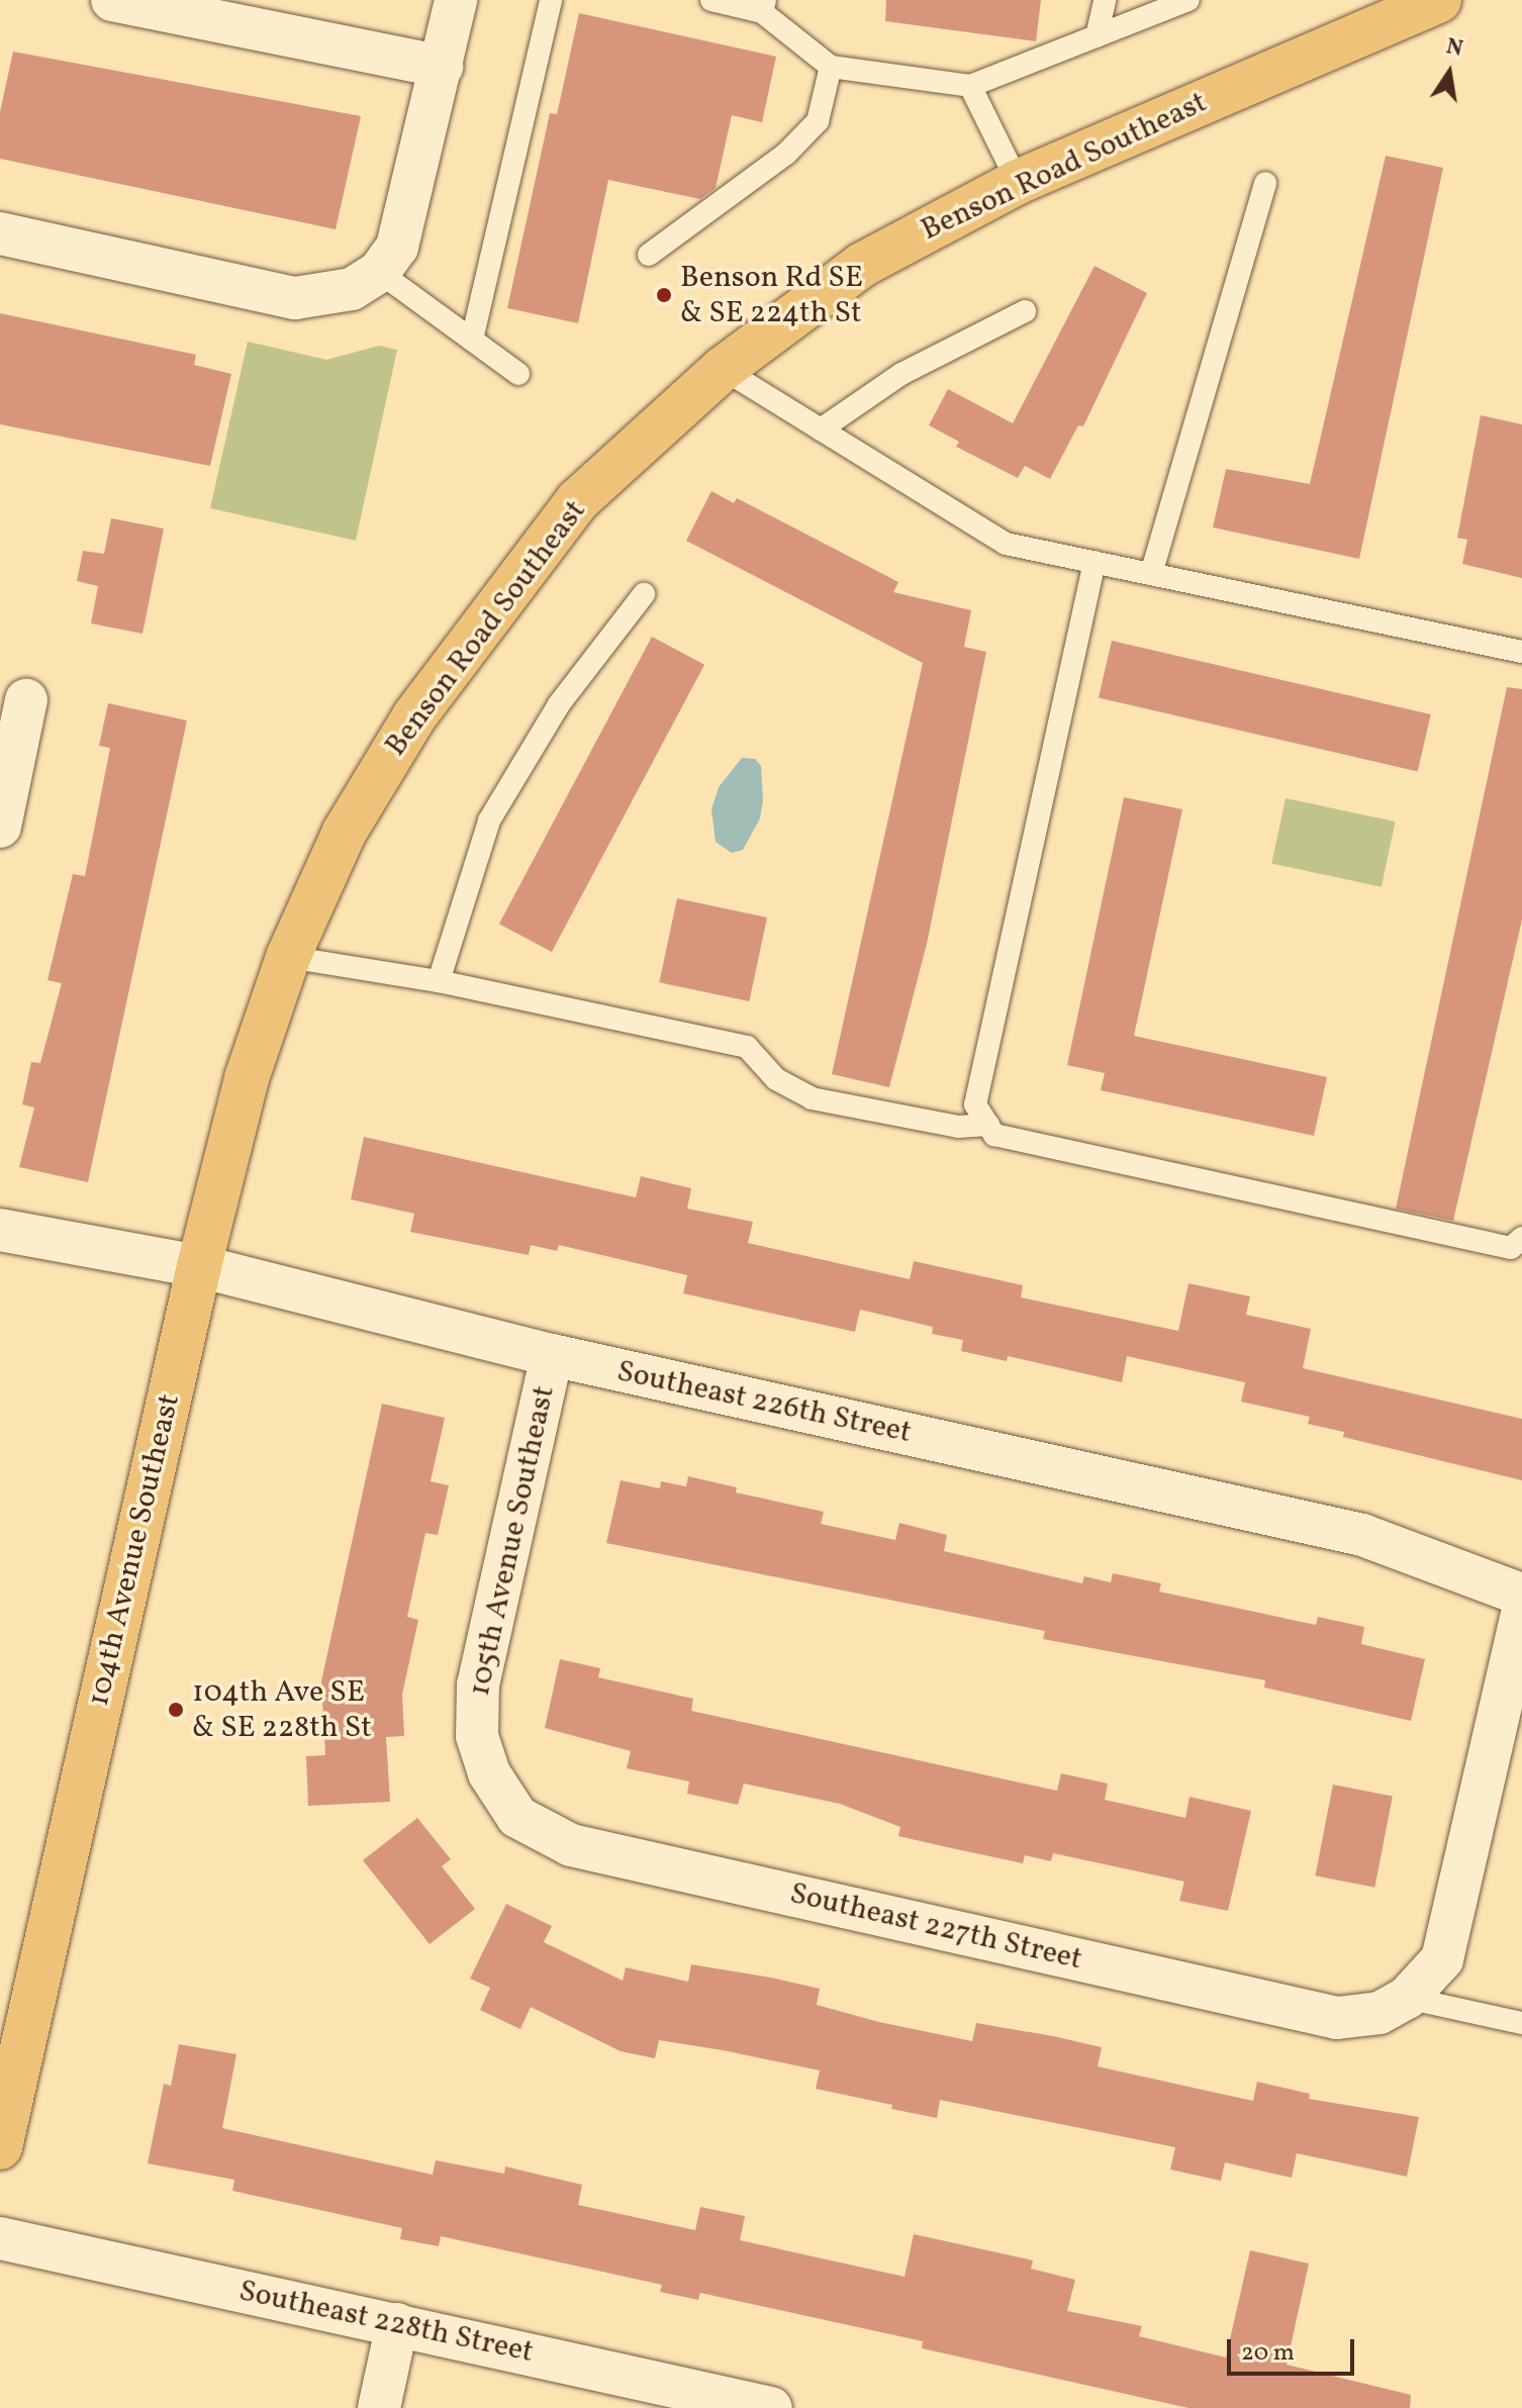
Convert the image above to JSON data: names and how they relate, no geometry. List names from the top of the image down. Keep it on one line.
{"streets":{"main road":["Benson Road Southeast","104th Avenue Southeast"],"street":["Southeast 226th Street","105th Avenue Southeast","Southeast 227th Street","Southeast 228th Street"]},"crossings":[["Benson Road Southeast","104th Avenue Southeast"],["Southeast 226th Street","105th Avenue Southeast"],["Southeast 226th Street","104th Avenue Southeast"],["105th Avenue Southeast","Southeast 227th Street"]],"places":["Benson Rd SE & SE 224th St","104th Ave SE & SE 228th St"],"scale_bar":"20 m","north":"top"}
